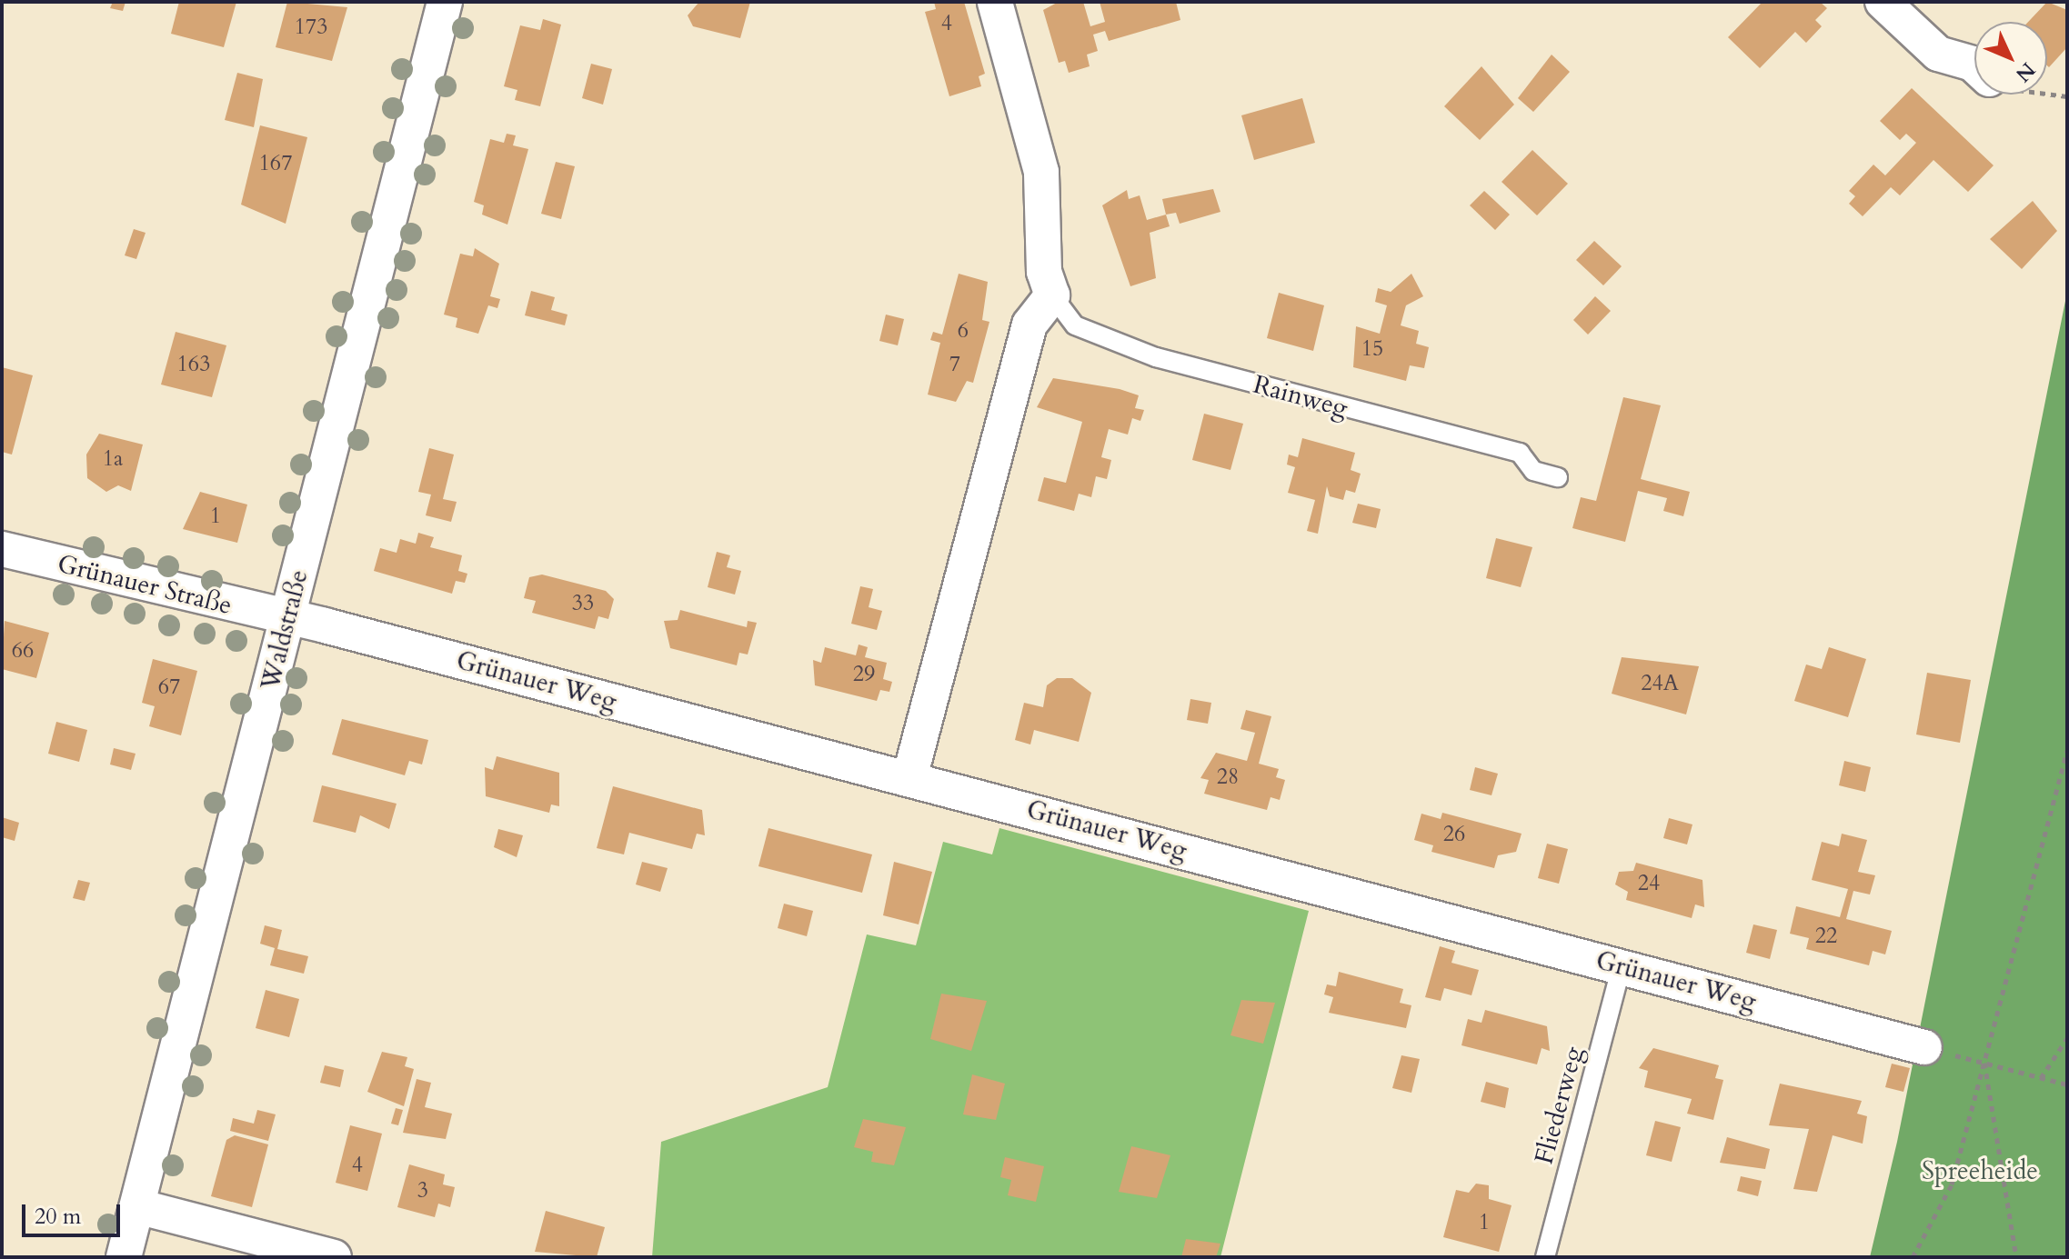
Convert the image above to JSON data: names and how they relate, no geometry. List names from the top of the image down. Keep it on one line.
{"streets":{"street":["Rainweg","Grünauer Straße","Waldstraße","Grünauer Weg"],"lane":["Fliederweg"]},"crossings":[["Grünauer Straße","Waldstraße"],["Grünauer Straße","Grünauer Weg"],["Waldstraße","Grünauer Weg"],["Grünauer Weg","Fliederweg"]],"parks":["Spreeheide"],"house_numbers":["4","173","167","6","15","163","7","1a","1","33","66","29","24A","67","28","26","24","22","4","3","1"],"scale_bar":"20 m","north":"bottom right"}
